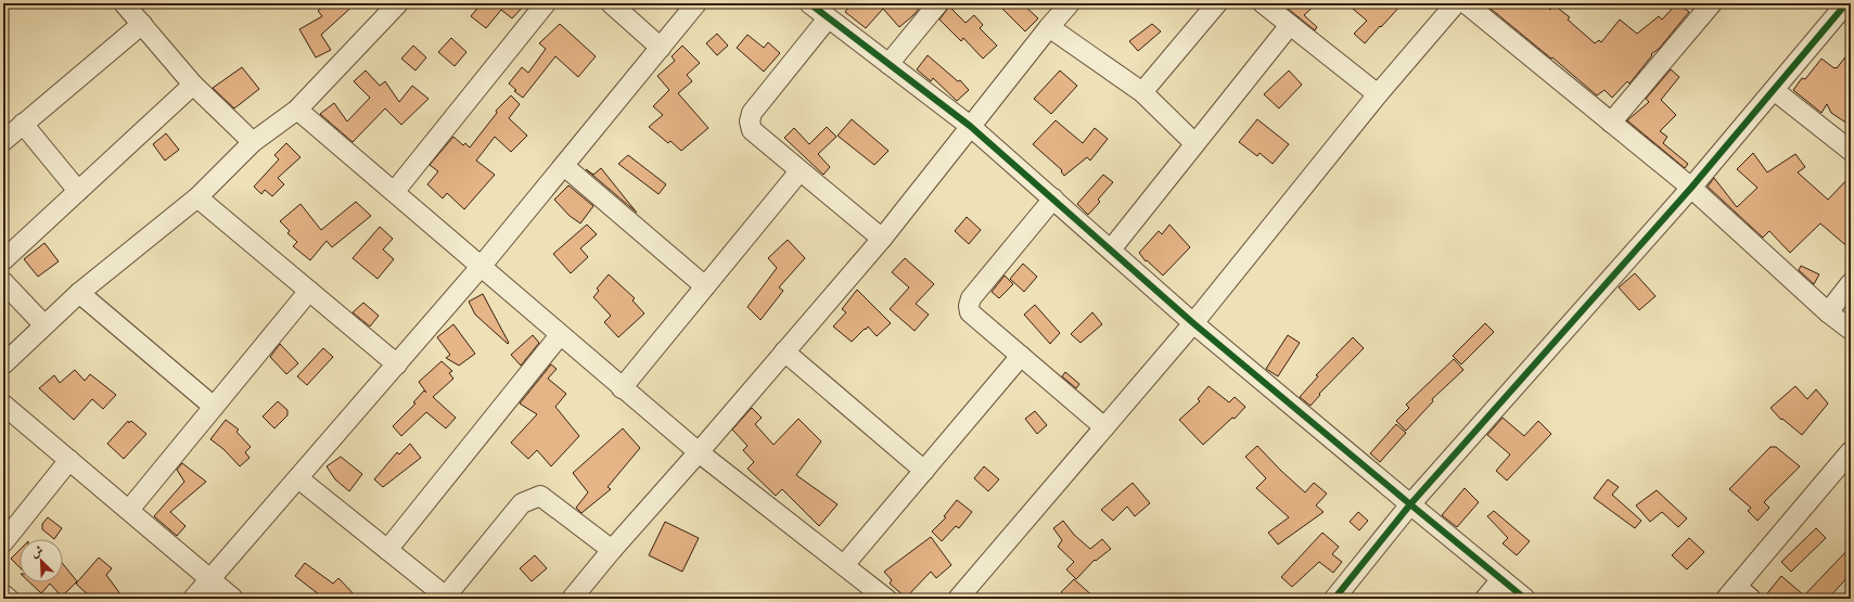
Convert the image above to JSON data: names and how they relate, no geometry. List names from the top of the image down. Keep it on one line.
{"north":"top left"}
